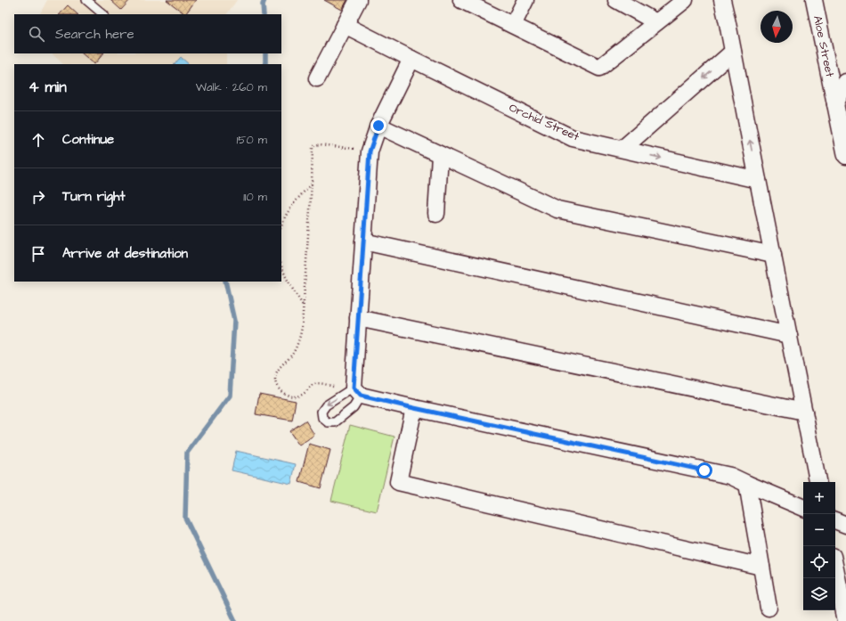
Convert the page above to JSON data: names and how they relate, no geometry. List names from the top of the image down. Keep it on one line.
{"streets":{"street":["Aloe Street","Orchid Street"]},"north":"bottom","page":{"search":"Search here","heading":["4 min","Walk · 260 m"],"list":[["Continue","150 m"],["Turn right","110 m"],"Arrive at destination"],"map_buttons":["+","−"]}}
